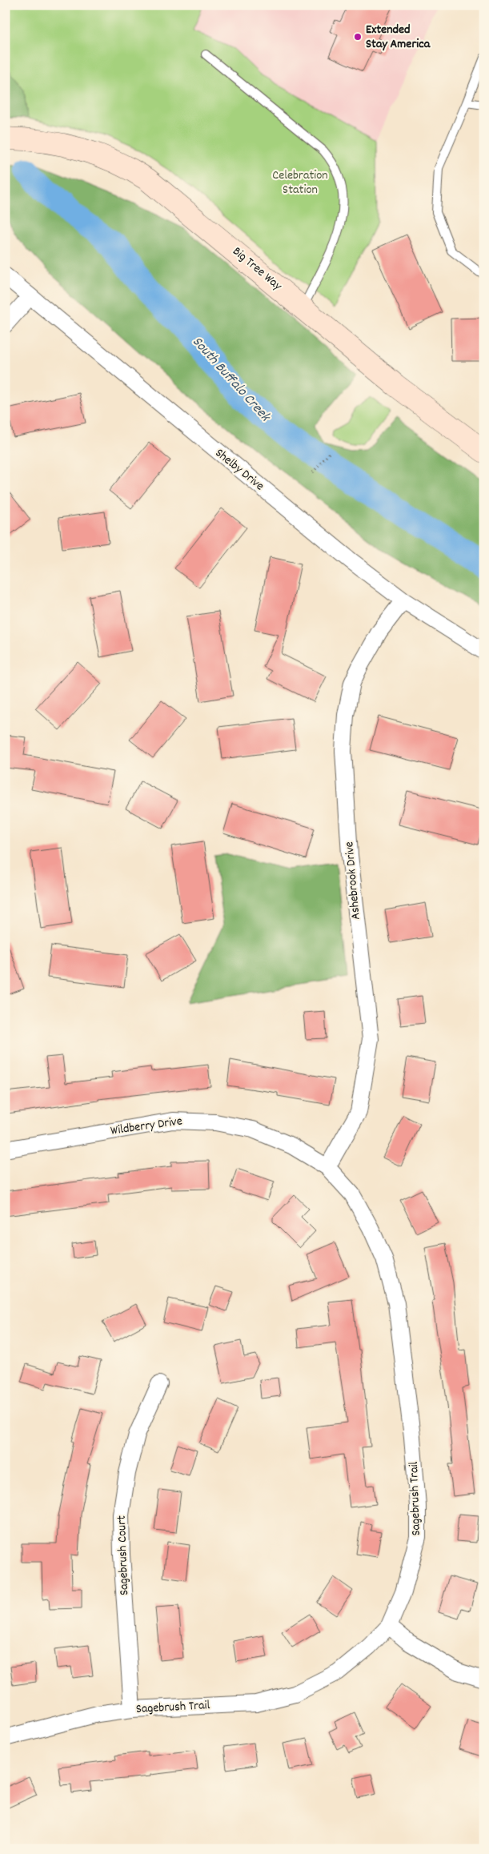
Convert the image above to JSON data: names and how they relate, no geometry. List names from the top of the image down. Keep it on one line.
{"streets":{"main road":["Big Tree Way"],"street":["Shelby Drive","Ashebrook Drive","Wildberry Drive","Sagebrush Trail","Sagebrush Court"]},"crossings":[["Shelby Drive","Ashebrook Drive"],["Ashebrook Drive","Wildberry Drive"],["Ashebrook Drive","Sagebrush Trail"],["Wildberry Drive","Sagebrush Trail"],["Sagebrush Trail","Sagebrush Court"]],"water":["South Buffalo Creek"],"parks":["Celebration Station"],"places":["Extended Stay America"]}
